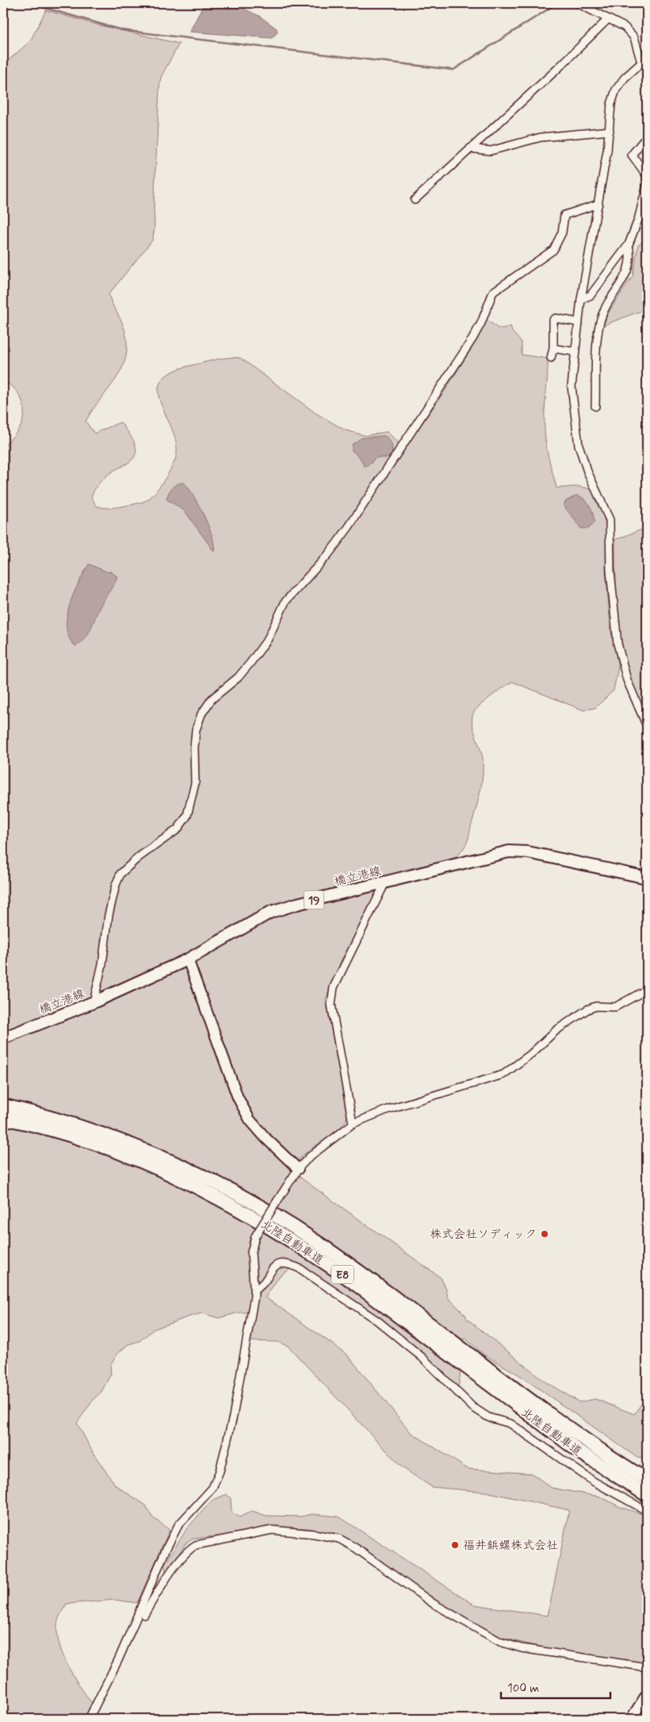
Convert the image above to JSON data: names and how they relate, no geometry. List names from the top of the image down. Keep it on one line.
{"streets":{"highway":["北陸自動車道","E8"],"main road":["橋立港線","19"]},"places":["株式会社ソディック","福井鋲螺株式会社"],"scale_bar":"100 m"}
